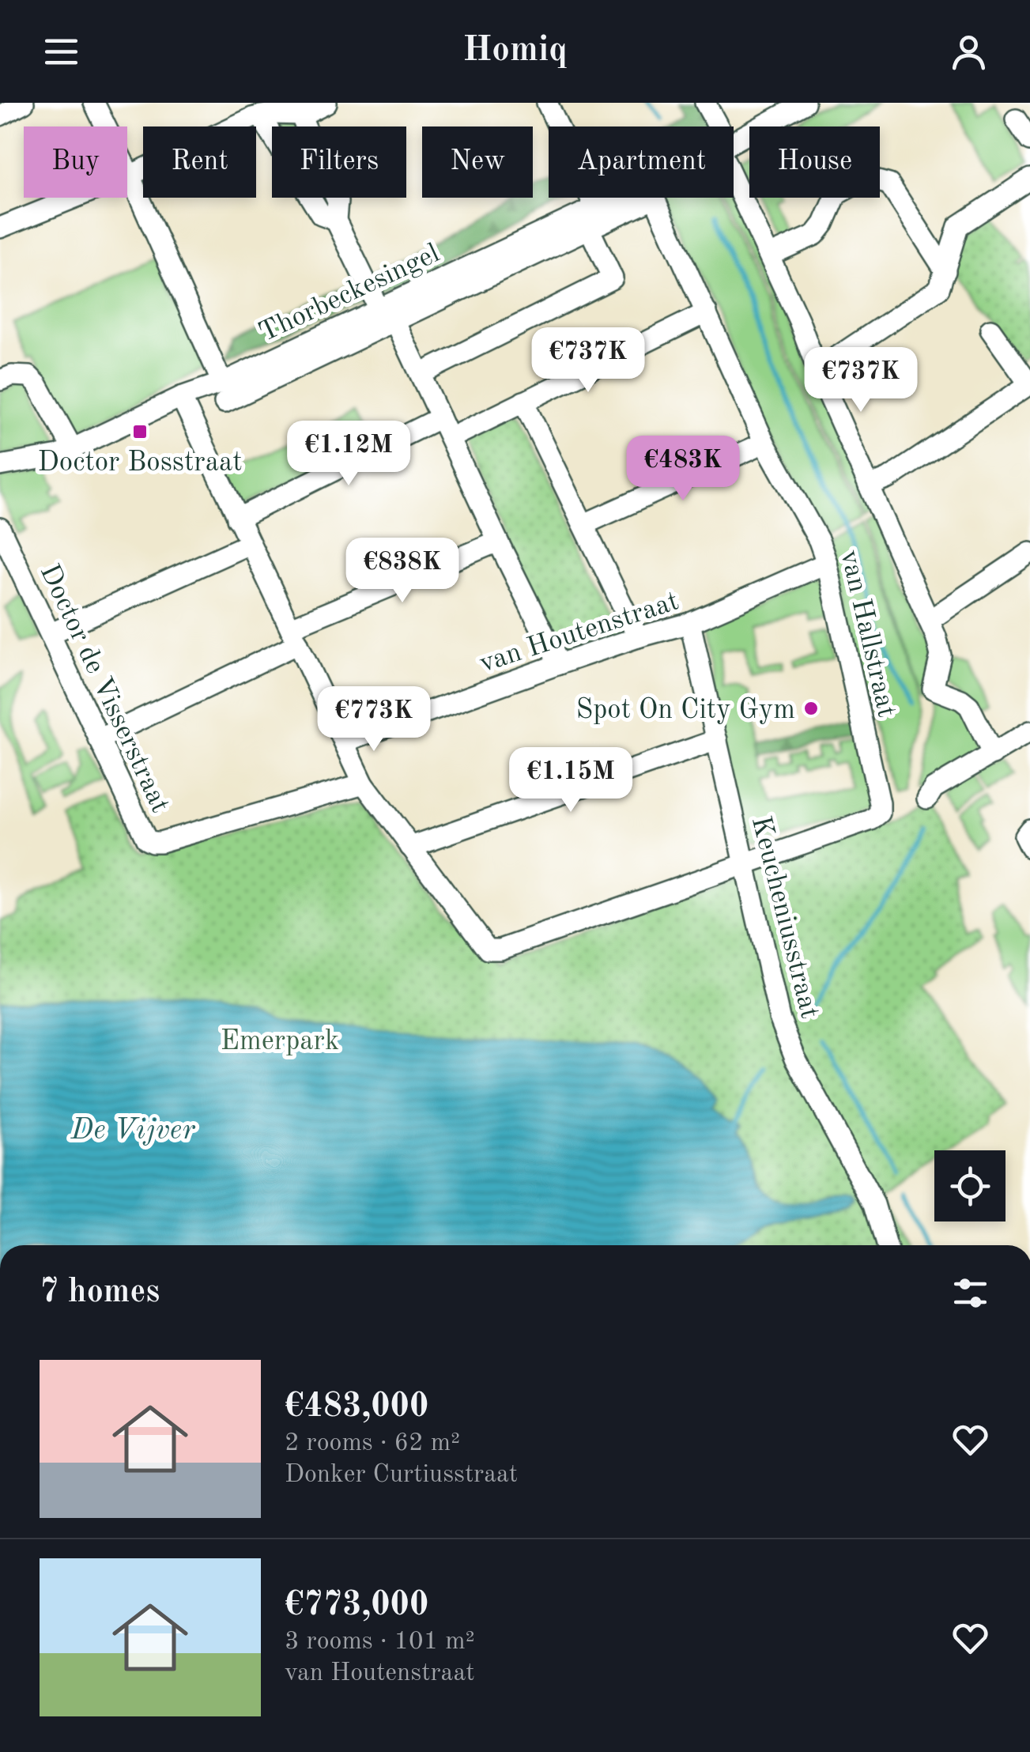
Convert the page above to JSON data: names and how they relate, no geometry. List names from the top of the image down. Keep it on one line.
{"streets":{"street":["Thorbeckesingel","van Houtenstraat","van Hallstraat","Doctor de Visserstraat","Keucheniusstraat"]},"crossings":[["van Houtenstraat","van Hallstraat"],["van Houtenstraat","Keucheniusstraat"],["van Hallstraat","Keucheniusstraat"]],"water":["De Vijver"],"parks":["Emerpark"],"places":{"transit":["Doctor Bosstraat"],"other":["Spot On City Gym"]},"page":{"header":"Homiq","chip":["Buy","Rent","Filters","New","Apartment","House"],"price":["€737K","€737K","€1.12M","€483K","€838K","€773K","€1.15M"],"heading":"7 homes","list":[{"name":"€483,000","note":"2 rooms · 62 m² · Donker Curtiusstraat"},{"name":"€773,000","note":"3 rooms · 101 m² · van Houtenstraat"}]}}
